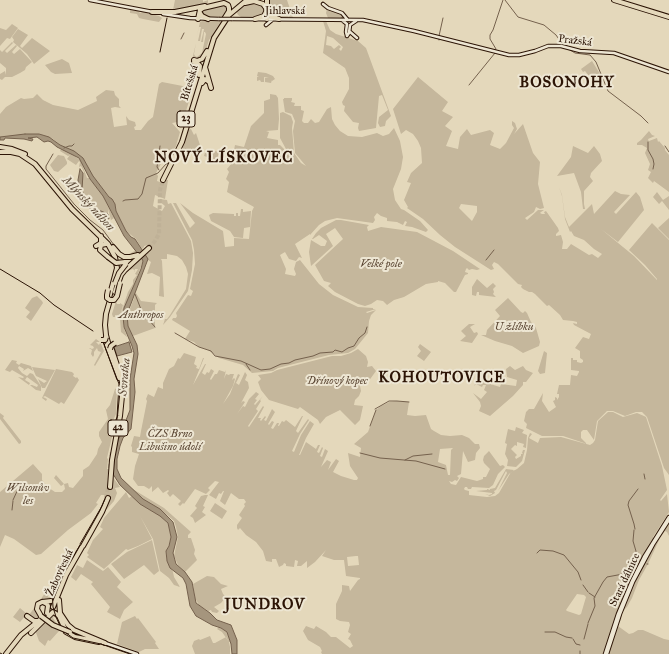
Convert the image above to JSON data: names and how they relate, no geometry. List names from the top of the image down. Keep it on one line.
{"streets":{"highway":["Bítešská","23","42","Žabovřeská"],"main road":["Jihlavská","Pražská","Stará dálnice"]},"crossings":[["Jihlavská","Pražská"],["Jihlavská","Bítešská"]],"districts":["BOSONOHY","NOVÝ LÍSKOVEC","KOHOUTOVICE","JUNDROV"],"water":["Mlýnský náhon","Svratka"],"parks":["Velké pole","Anthropos","U žlíbku","Dřínový kopec","ČZS Brno Libušino údolí","Wilsonův les"]}
